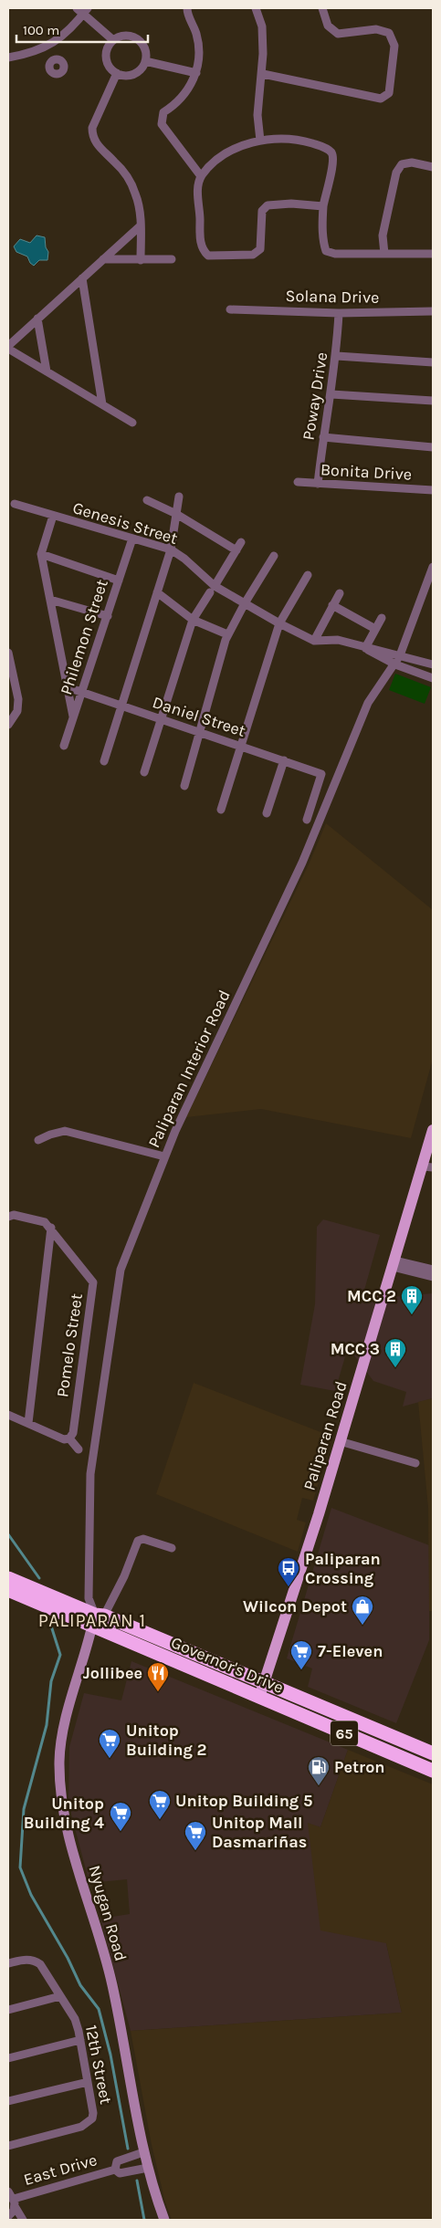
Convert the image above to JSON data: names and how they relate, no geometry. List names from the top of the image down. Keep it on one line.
{"streets":{"highway":["Governor's Drive","65"],"main road":["Paliparan Road","Nyugan Road"],"street":["Solana Drive","Poway Drive","Bonita Drive","Genesis Street","Philemon Street","Daniel Street","Paliparan Interior Road","Pomelo Street","12th Street","East Drive"]},"crossings":[["Solana Drive","Poway Drive"],["Poway Drive","Bonita Drive"],["Genesis Street","Philemon Street"],["Genesis Street","Paliparan Interior Road"],["Philemon Street","Daniel Street"],["Paliparan Interior Road","Governor's Drive"],["Paliparan Interior Road","Nyugan Road"],["Paliparan Road","Governor's Drive"],["Governor's Drive","Nyugan Road"],["Nyugan Road","East Drive"]],"districts":["PALIPARAN 1"],"places":{"building":["MCC 2","MCC 3"],"bus stop":["Paliparan Crossing"],"shop":["Wilcon Depot"],"supermarket":["7-Eleven","Unitop Building 2","Unitop Building 5","Unitop Building 4","Unitop Mall Dasmariñas"],"restaurant":["Jollibee"],"fuel station":["Petron"]},"scale_bar":"100 m"}
